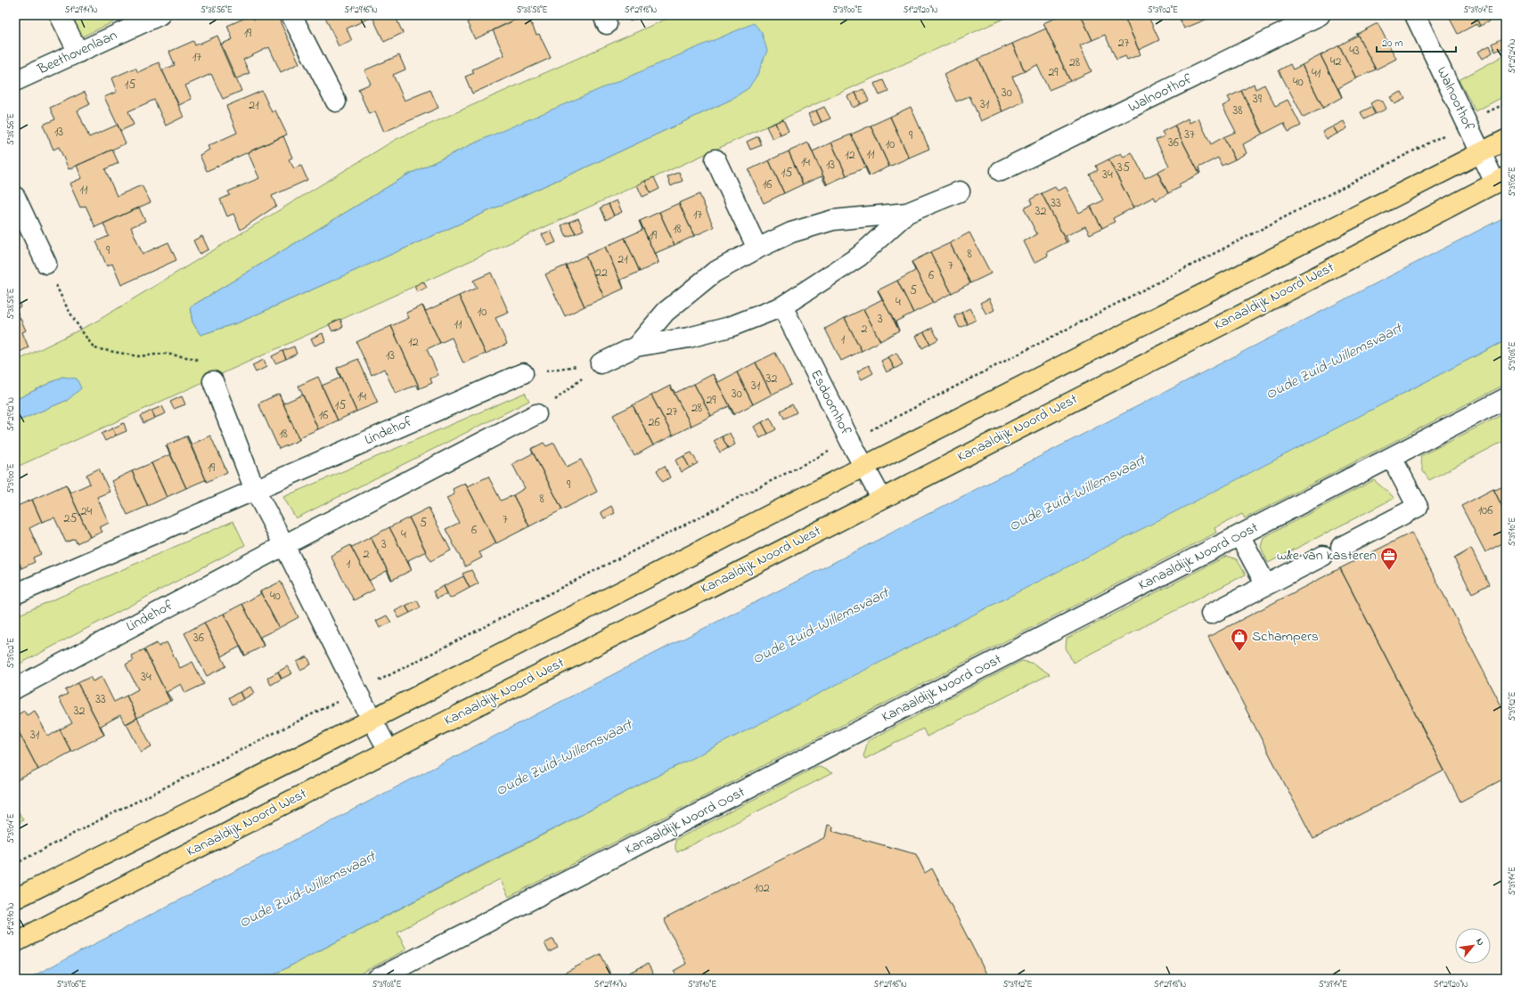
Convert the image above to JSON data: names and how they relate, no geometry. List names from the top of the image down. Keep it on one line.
{"streets":{"main road":["Kanaaldijk Noord West"],"street":["Beethovenlaan","Walnoothof","Esdoornhof","Lindehof","Kanaaldijk Noord Oost"]},"crossings":[["Walnoothof","Kanaaldijk Noord West"],["Kanaaldijk Noord West","Esdoornhof"]],"water":["Oude Zuid-Willemsvaart"],"places":{"office":["w&e van kasteren"],"shop":["Schampers"]},"house_numbers":["19","27","43","17","42","28","29","41","40","15","30","39","31","21","38","13","37","9","36","10","11","12","14","13","35","15","34","16","11","33","32","17","18","19","9","8","21","7","22","6","5","4","10","3","11","2","1","12","13","32","31","30","14","29","15","28","27","16","26","18","19","9","8","106","24","25","7","5","6","4","3","2","1","40","36","34","33","32","31","102"],"scale_bar":"20 m","north":"top right","coordinates":["51°29'14\"N","5°38'56\"E","51°29'16\"N","5°38'58\"E","51°29'18\"N","5°39'00\"E","51°29'20\"N","5°39'02\"E","5°39'04\"E","51°29'24\"N","5°39'06\"E","5°39'08\"E","51°29'12\"N","5°39'10\"E","5°39'12\"E","5°39'14\"E","51°29'10\"N"]}
